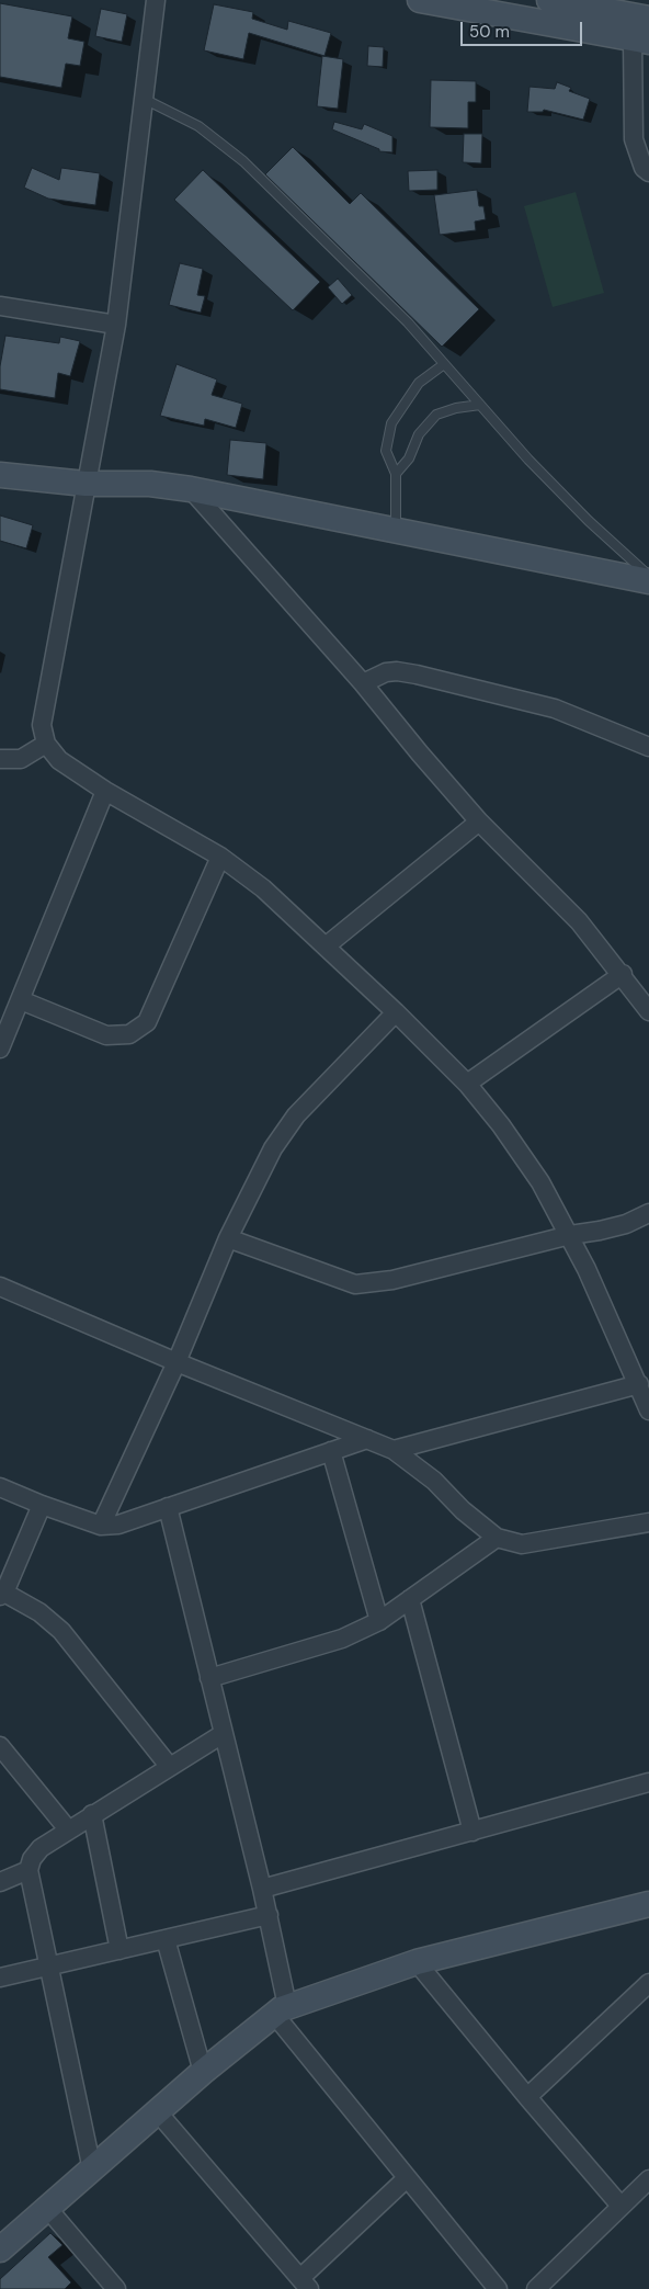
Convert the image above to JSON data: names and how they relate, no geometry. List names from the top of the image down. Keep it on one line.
{"scale_bar":"50 m"}
